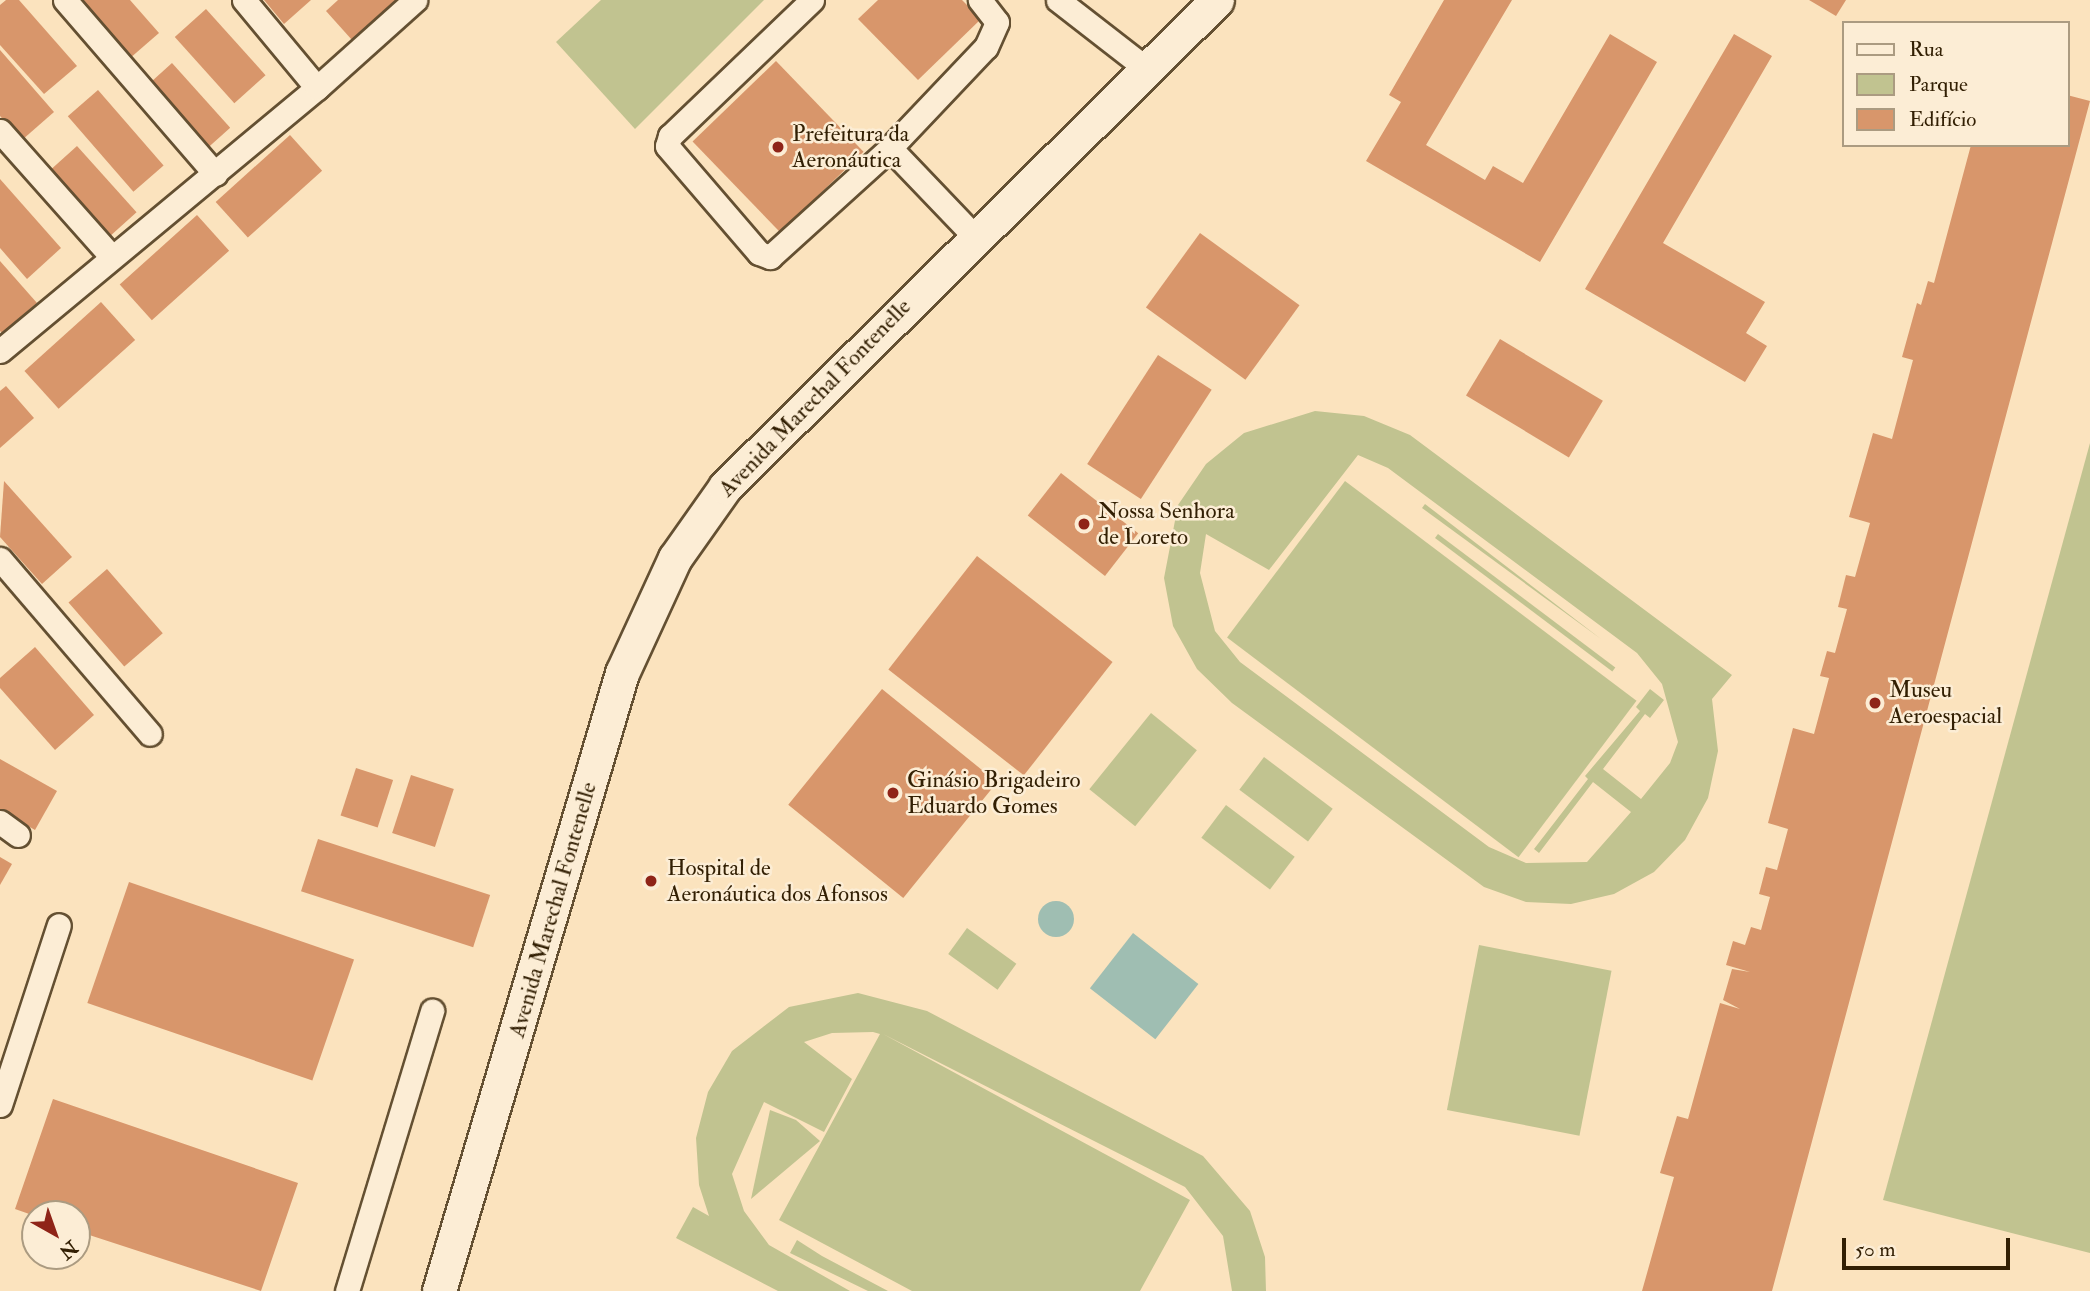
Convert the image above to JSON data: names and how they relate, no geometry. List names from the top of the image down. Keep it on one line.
{"streets":{"main road":["Avenida Marechal Fontenelle"]},"places":["Prefeitura da Aeronáutica","Nossa Senhora de Loreto","Museu Aeroespacial","Ginásio Brigadeiro Eduardo Gomes","Hospital de Aeronáutica dos Afonsos"],"legend":["Rua","Parque","Edifício"],"scale_bar":"50 m","north":"bottom right"}
